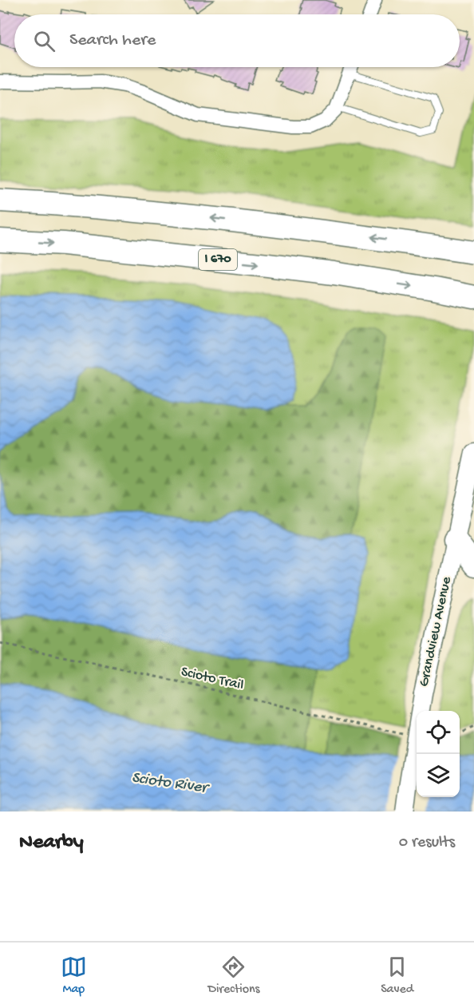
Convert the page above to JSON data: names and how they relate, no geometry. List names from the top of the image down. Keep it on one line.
{"streets":{"highway":["I 670"],"main road":["Grandview Avenue"],"path":["Scioto Trail"]},"water":["Scioto River"],"page":{"search":"Search here","heading":["Nearby","0 results"],"nav":["Map","Directions","Saved"]}}
